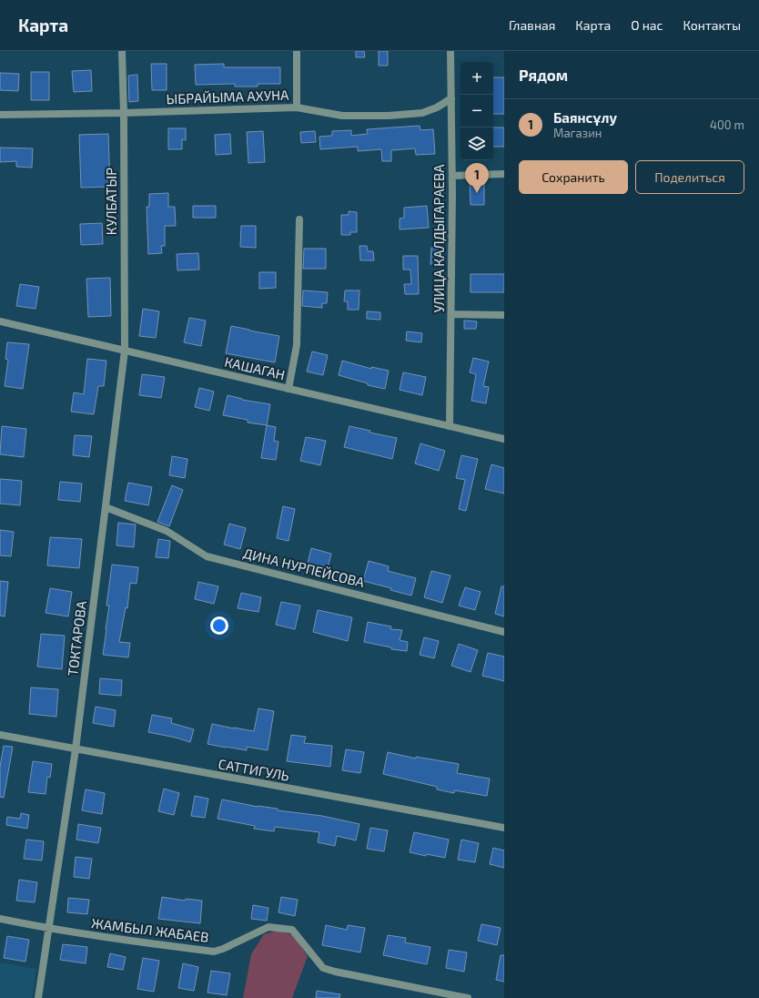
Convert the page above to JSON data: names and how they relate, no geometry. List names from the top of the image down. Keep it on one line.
{"streets":{"street":["ЫБРАЙЫМА АХУНА","КУЛБАТЫР","УЛИЦА КАЛДЫГАРАЕВА","КАШАГАН","ДИНА НУРПЕЙСОВА","ТОКТАРОВА","САТТИГУЛЬ","ЖАМБЫЛ ЖАБАЕВ"]},"crossings":[["ЫБРАЙЫМА АХУНА","КУЛБАТЫР"],["ЫБРАЙЫМА АХУНА","УЛИЦА КАЛДЫГАРАЕВА"],["КУЛБАТЫР","КАШАГАН"],["КУЛБАТЫР","ТОКТАРОВА"],["УЛИЦА КАЛДЫГАРАЕВА","КАШАГАН"],["КАШАГАН","ТОКТАРОВА"],["ДИНА НУРПЕЙСОВА","ТОКТАРОВА"],["ТОКТАРОВА","САТТИГУЛЬ"],["ТОКТАРОВА","ЖАМБЫЛ ЖАБАЕВ"]],"page":{"header":"Карта","nav":["Главная","Карта","О нас","Контакты"],"heading":"Рядом","map_buttons":["+","−"],"list":[{"mark":"1","name":"Баянсұлу","note":"Магазин","value":"400 m"}],"buttons":["Сохранить","Поделиться"],"pins":"1"}}
